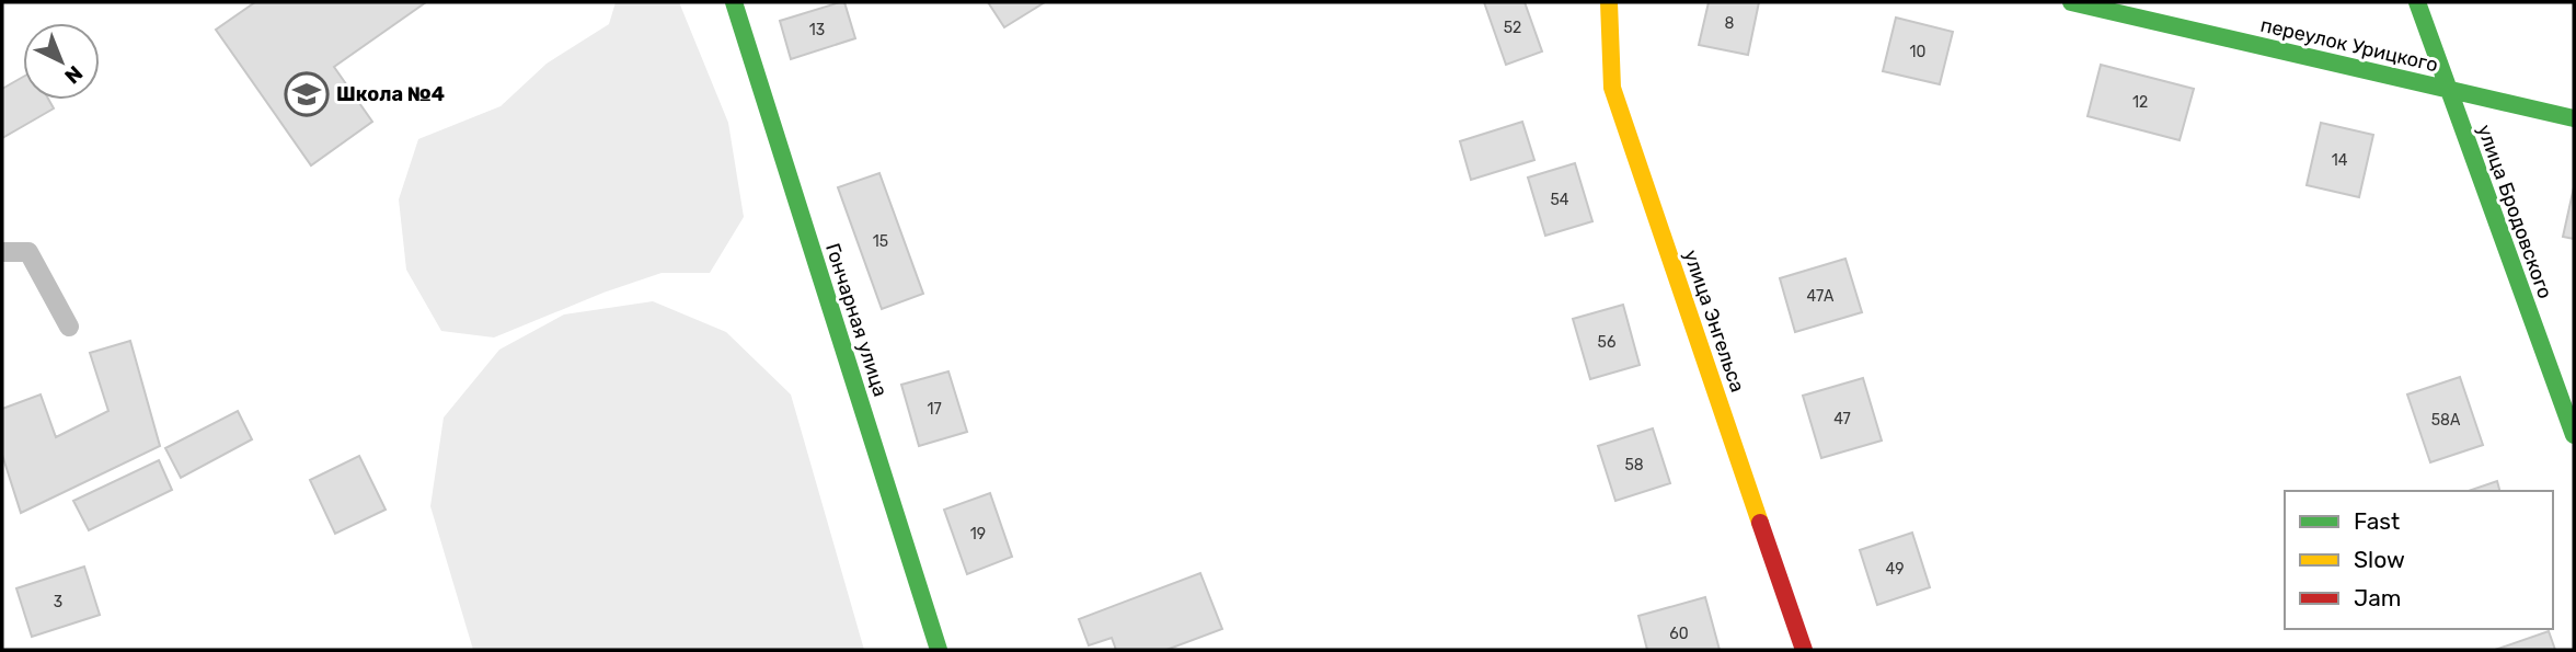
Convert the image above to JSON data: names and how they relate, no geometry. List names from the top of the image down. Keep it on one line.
{"streets":{"street":["переулок Урицкого","улица Бродовского","Гончарная улица","улица Энгельса"]},"crossings":[["переулок Урицкого","улица Бродовского"]],"places":{"school or university":["Школа №4"]},"house_numbers":["8","52","13","10","12","14","54","15","47А","56","17","47","58А","58","19","49","3","60"],"legend":["Fast","Slow","Jam"],"north":"bottom right"}
